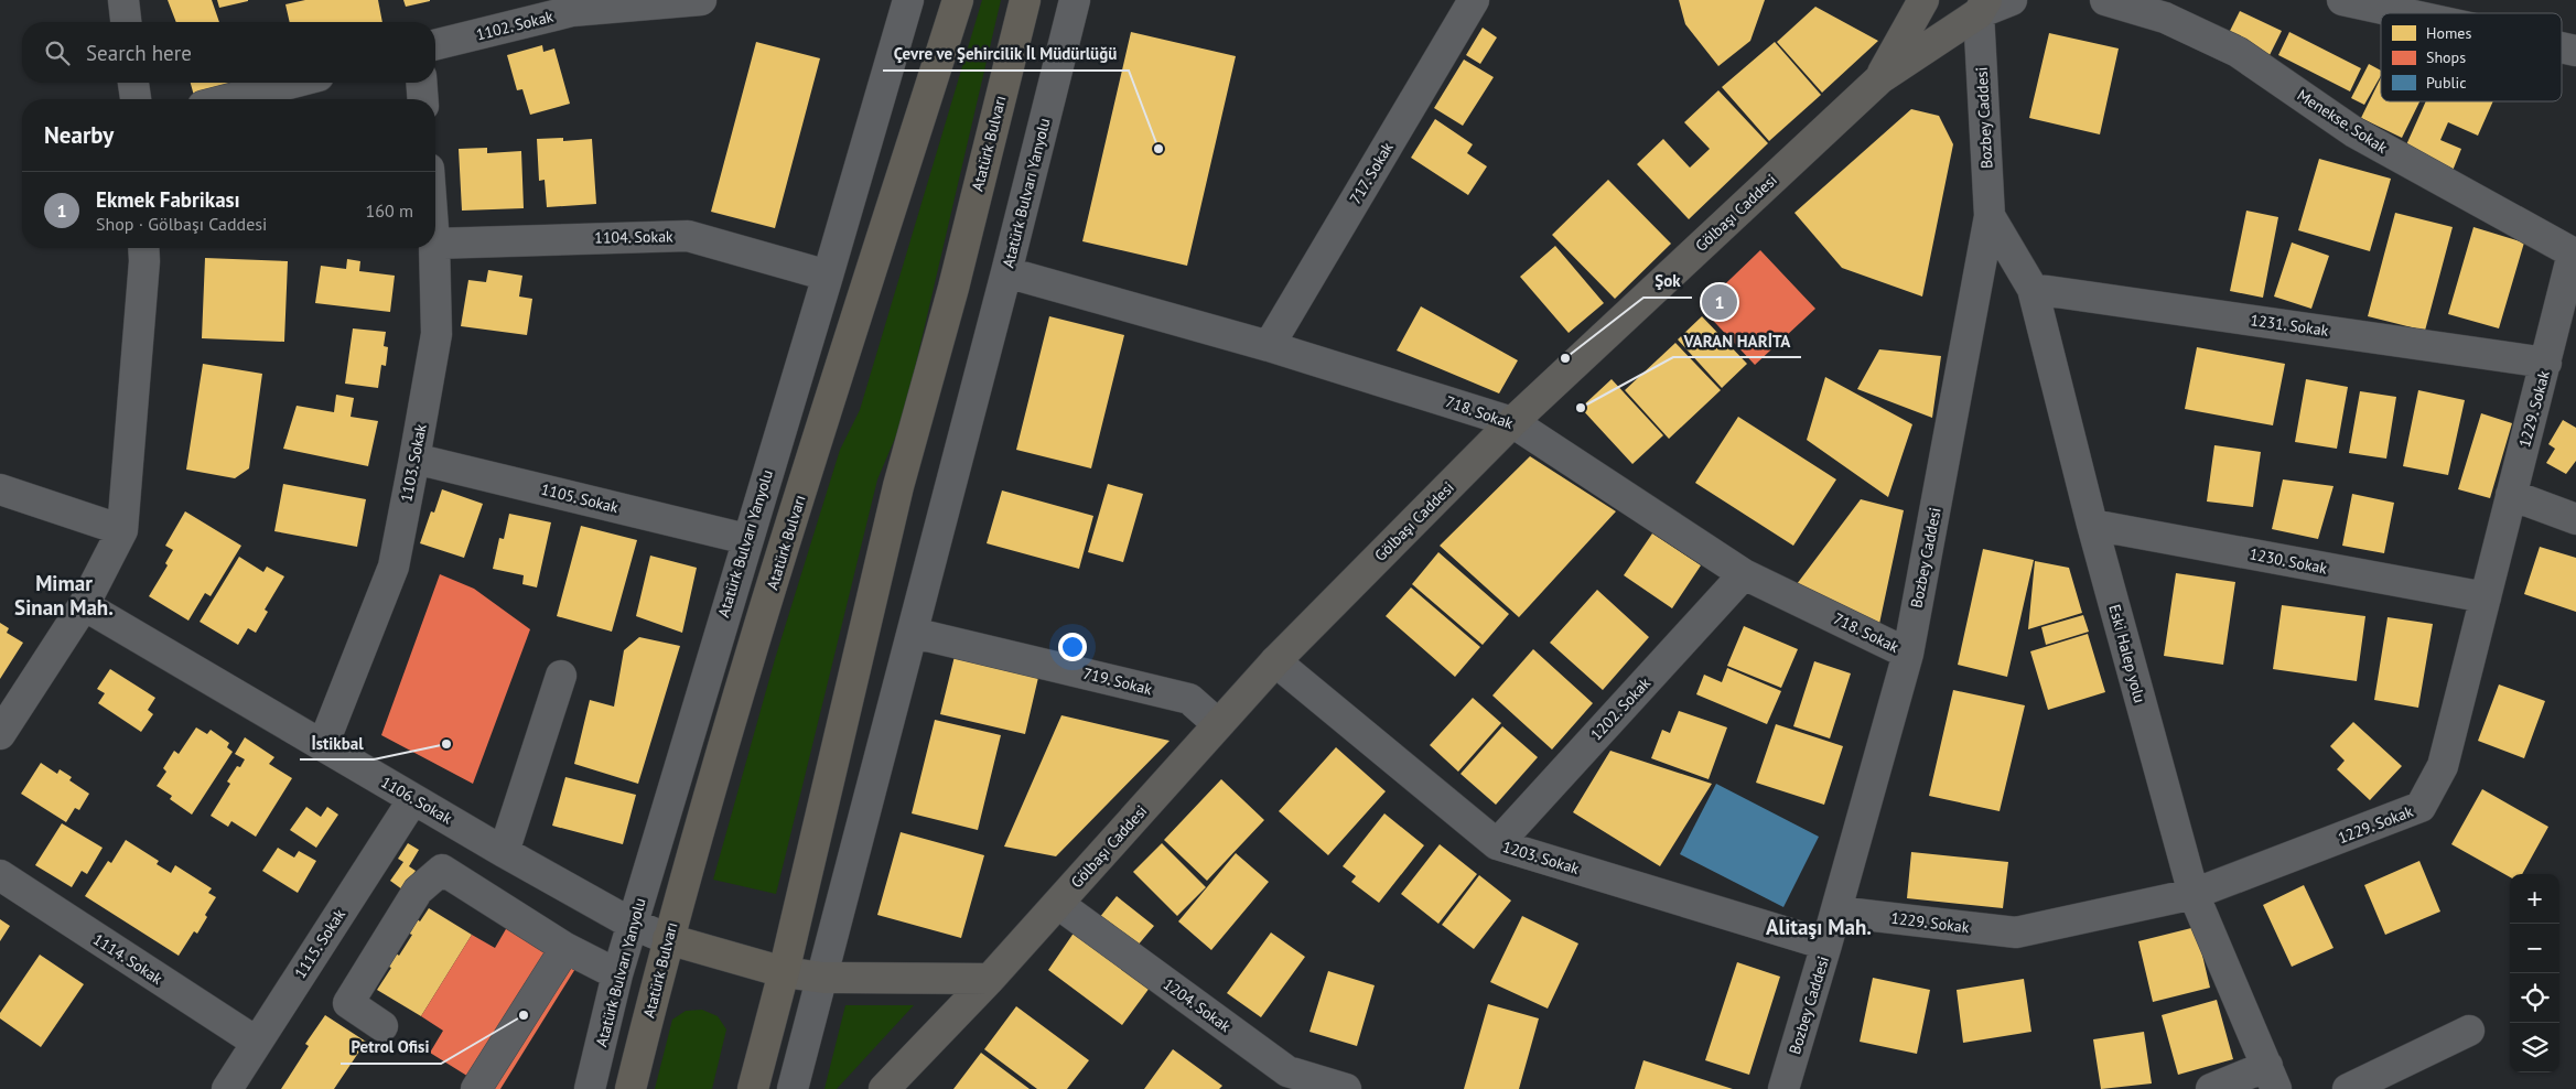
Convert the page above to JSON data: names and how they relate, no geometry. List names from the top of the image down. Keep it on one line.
{"streets":{"highway":["Atatürk Bulvarı"],"main road":["Gölbaşı Caddesi"],"street":["1102. Sokak","Bozbey Caddesi","Menekse. Sokak","717. Sokak","Atatürk Bulvarı Yanyolu","1104. Sokak","1231. Sokak","1229. Sokak","718. Sokak","1103. Sokak","1105. Sokak","1230. Sokak","Eski Halep yolu","719. Sokak","1202. Sokak","1106. Sokak","1203. Sokak","1115. Sokak","1114. Sokak","1204. Sokak"]},"crossings":[["Bozbey Caddesi","Gölbaşı Caddesi"],["Bozbey Caddesi","1229. Sokak"],["Bozbey Caddesi","718. Sokak"],["Bozbey Caddesi","Eski Halep yolu"],["Bozbey Caddesi","1203. Sokak"],["Menekse. Sokak","1229. Sokak"],["Atatürk Bulvarı","1106. Sokak"],["717. Sokak","718. Sokak"],["Atatürk Bulvarı Yanyolu","1104. Sokak"],["Atatürk Bulvarı Yanyolu","718. Sokak"],["Atatürk Bulvarı Yanyolu","1105. Sokak"],["Atatürk Bulvarı Yanyolu","719. Sokak"],["Atatürk Bulvarı Yanyolu","1106. Sokak"],["Gölbaşı Caddesi","718. Sokak"],["Gölbaşı Caddesi","719. Sokak"],["Gölbaşı Caddesi","1203. Sokak"],["Gölbaşı Caddesi","1204. Sokak"],["1231. Sokak","1229. Sokak"],["1231. Sokak","Eski Halep yolu"],["1229. Sokak","1230. Sokak"],["1229. Sokak","Eski Halep yolu"],["718. Sokak","1202. Sokak"],["1103. Sokak","1105. Sokak"],["1103. Sokak","1106. Sokak"],["1230. Sokak","Eski Halep yolu"],["1202. Sokak","1203. Sokak"],["1106. Sokak","1115. Sokak"],["1115. Sokak","1114. Sokak"]],"districts":["Mimar Sinan Mah.","Alitaşı Mah."],"places":["Çevre ve Şehircilik İl Müdürlüğü","Şok","VARAN HARİTA","İstikbal","Petrol Ofisi"],"legend":["Homes","Shops","Public"],"page":{"search":"Search here","heading":"Nearby","list":[{"mark":"1","name":"Ekmek Fabrikası","note":"Shop · Gölbaşı Caddesi","value":"160 m"}],"pins":"1","map_buttons":["+","−"]}}
